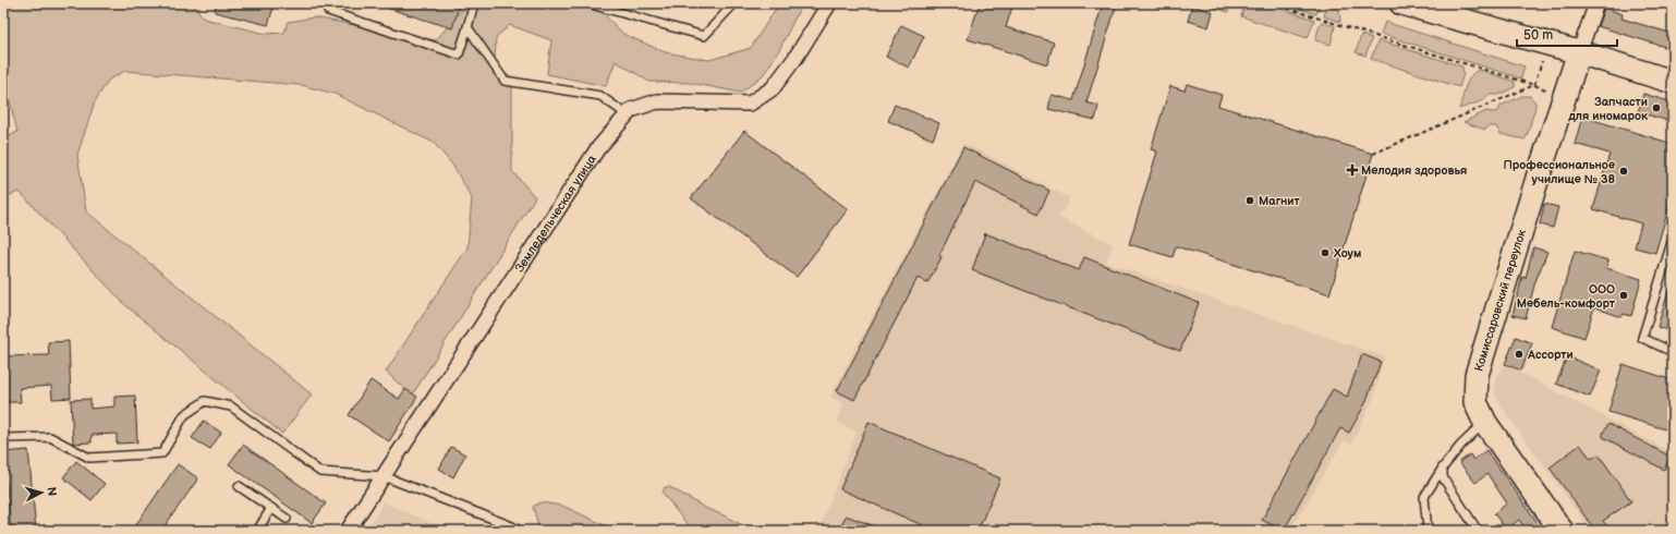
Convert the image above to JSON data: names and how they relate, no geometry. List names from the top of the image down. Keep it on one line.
{"streets":{"main road":["Комиссаровский переулок"],"street":["Земледельческая улица"]},"places":{"other":["Запчасти для иномарок","Профессиональное училище № 38","Магнит","Хоум","ООО Мебель-комфорт","Ассорти"],"health":["Мелодия здоровья"]},"scale_bar":"50 m","north":"right"}
